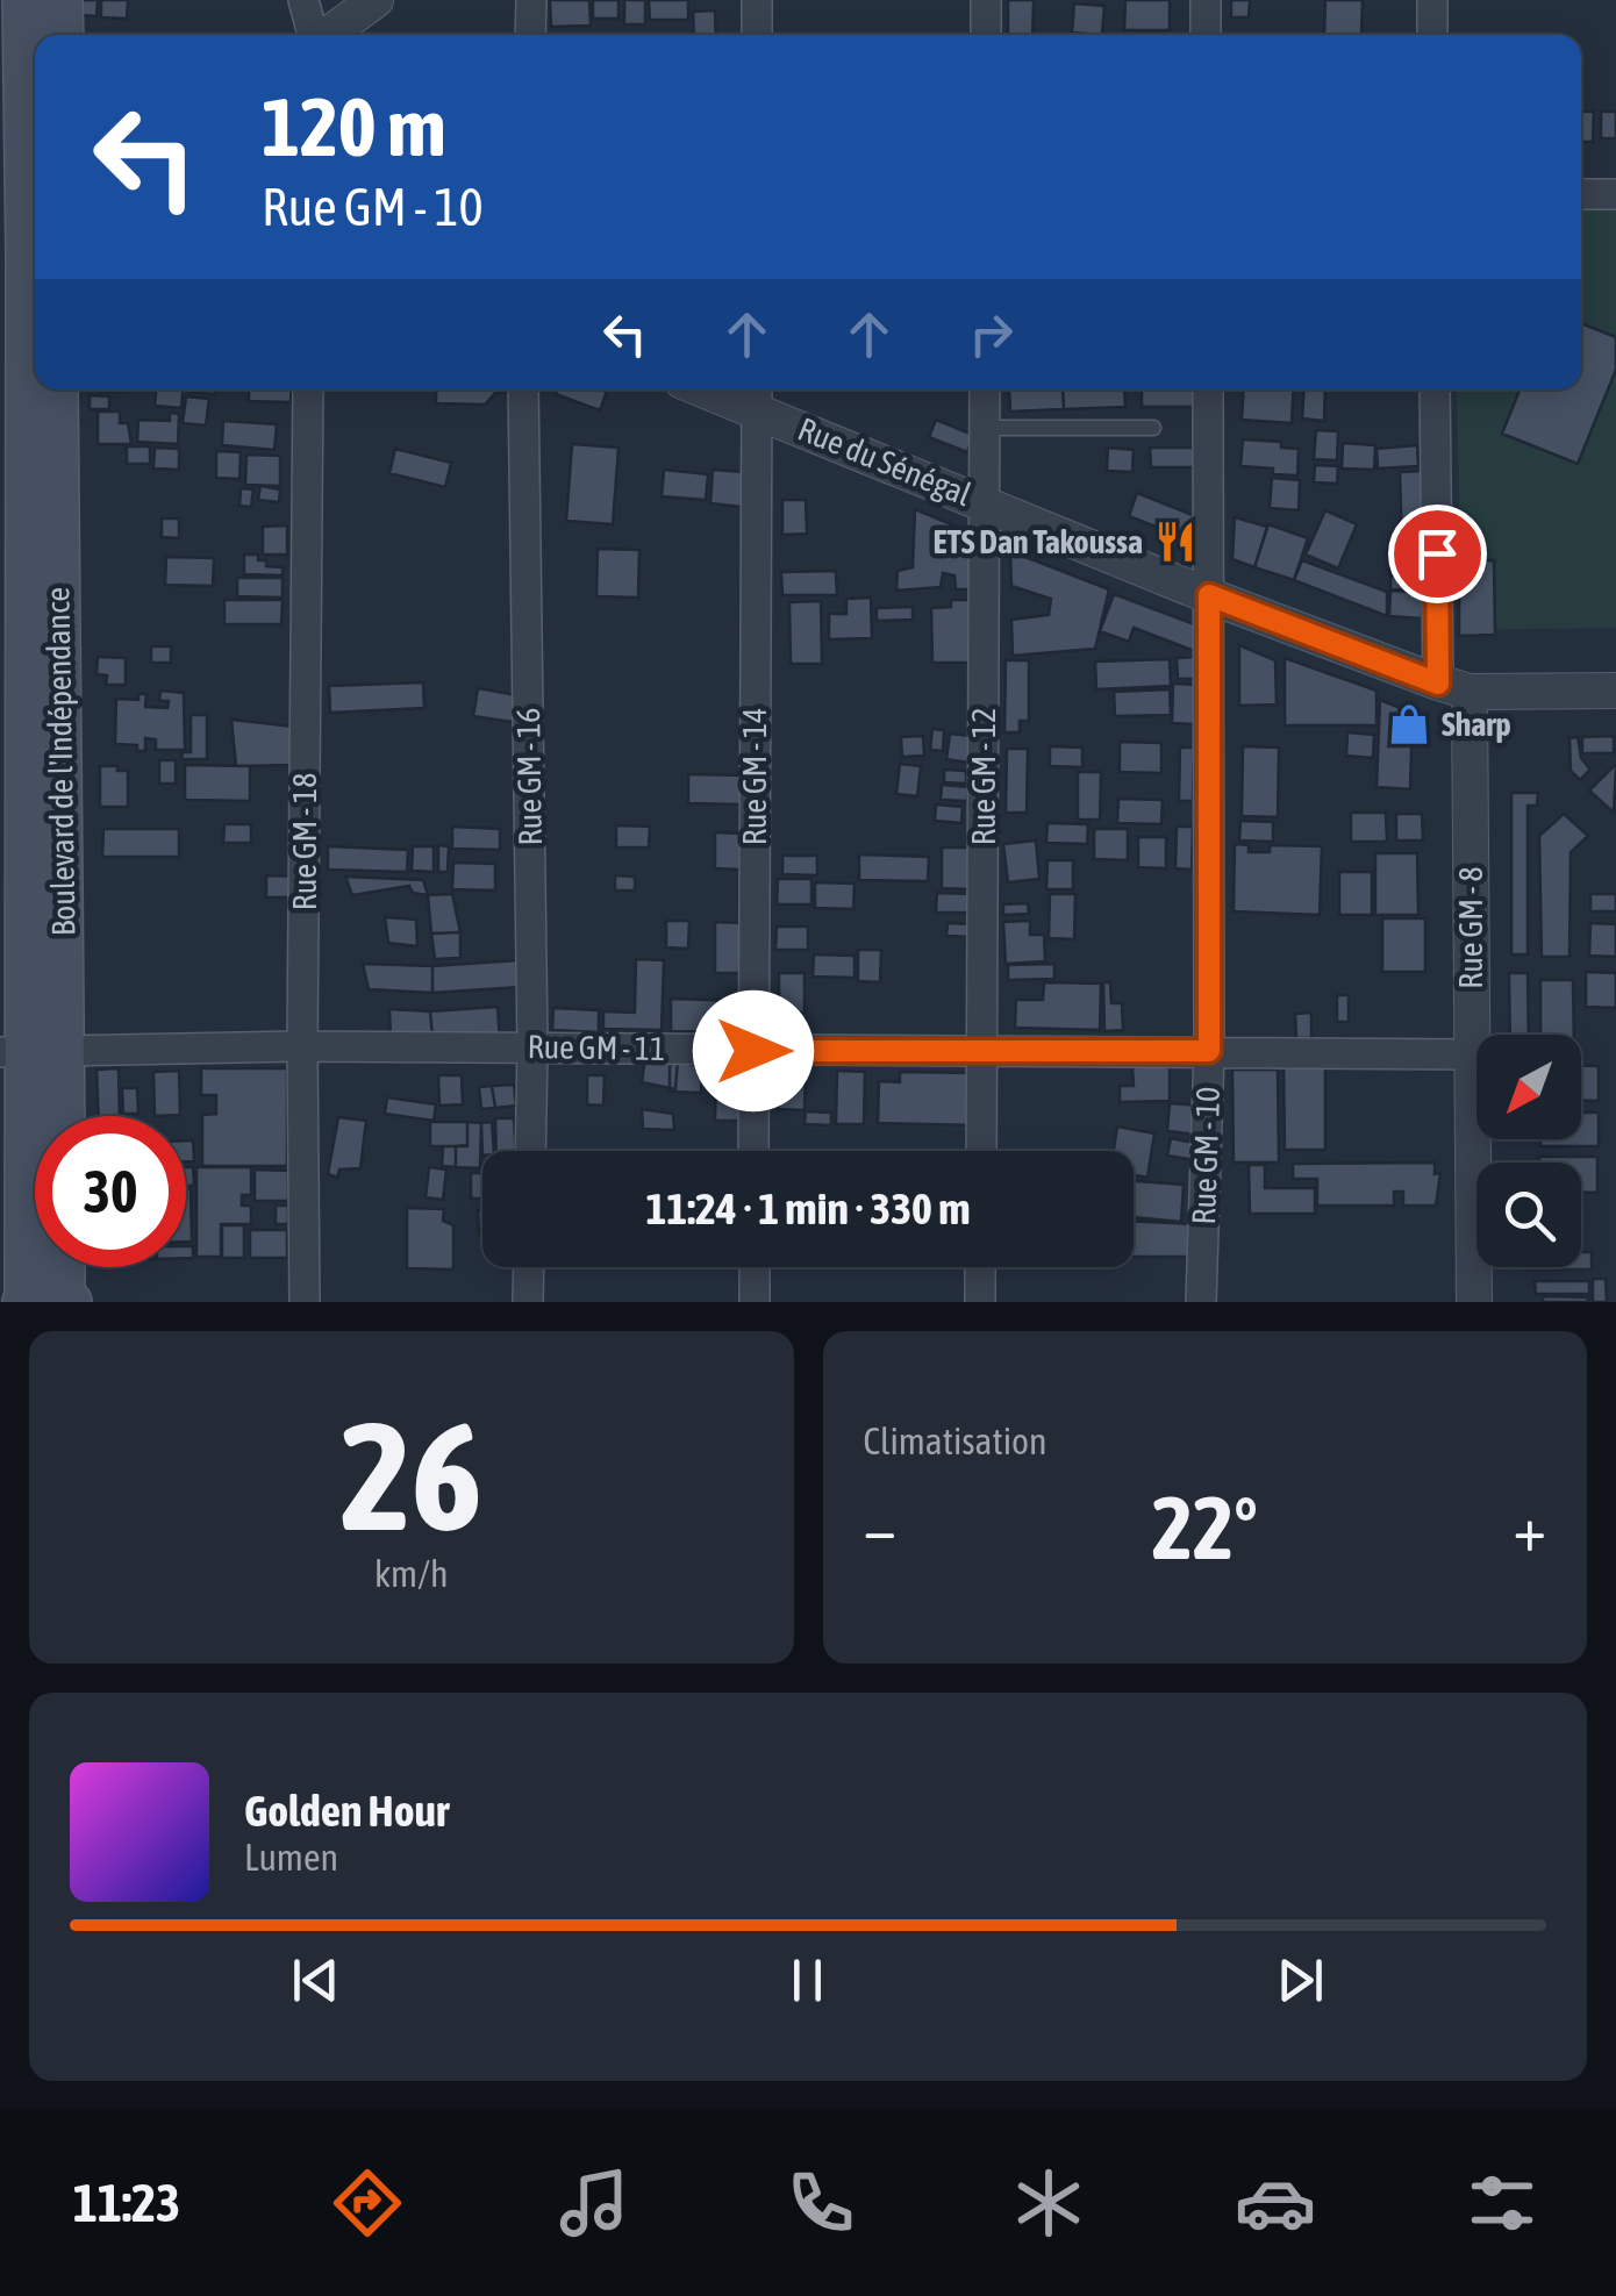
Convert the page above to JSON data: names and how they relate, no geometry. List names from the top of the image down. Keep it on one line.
{"streets":{"main road":["Boulevard de l'Indépendance"],"street":["Rue du Sénégal","Rue GM - 16","Rue GM - 14","Rue GM - 12","Rue GM - 18","Rue GM - 8","Rue GM - 11","Rue GM - 10"]},"crossings":[["Rue du Sénégal","Rue GM - 14"],["Rue du Sénégal","Rue GM - 12"],["Rue du Sénégal","Rue GM - 8"],["Rue du Sénégal","Rue GM - 10"],["Boulevard de l'Indépendance","Rue GM - 11"],["Rue GM - 16","Rue GM - 11"],["Rue GM - 14","Rue GM - 11"],["Rue GM - 12","Rue GM - 11"],["Rue GM - 18","Rue GM - 11"],["Rue GM - 8","Rue GM - 11"],["Rue GM - 11","Rue GM - 10"]],"places":{"restaurant":["ETS Dan Takoussa"],"shop":["Sharp"]},"north":"bottom left","page":{"turn":["120 m","Rue GM - 10"],"limit":"30","trip":"11:24 · 1 min · 330 m","tile":[["26","km/h"],"Climatisation"],"heat":["−","22°","+"],"song":["Golden Hour","Lumen"],"tabs":"11:23"}}
